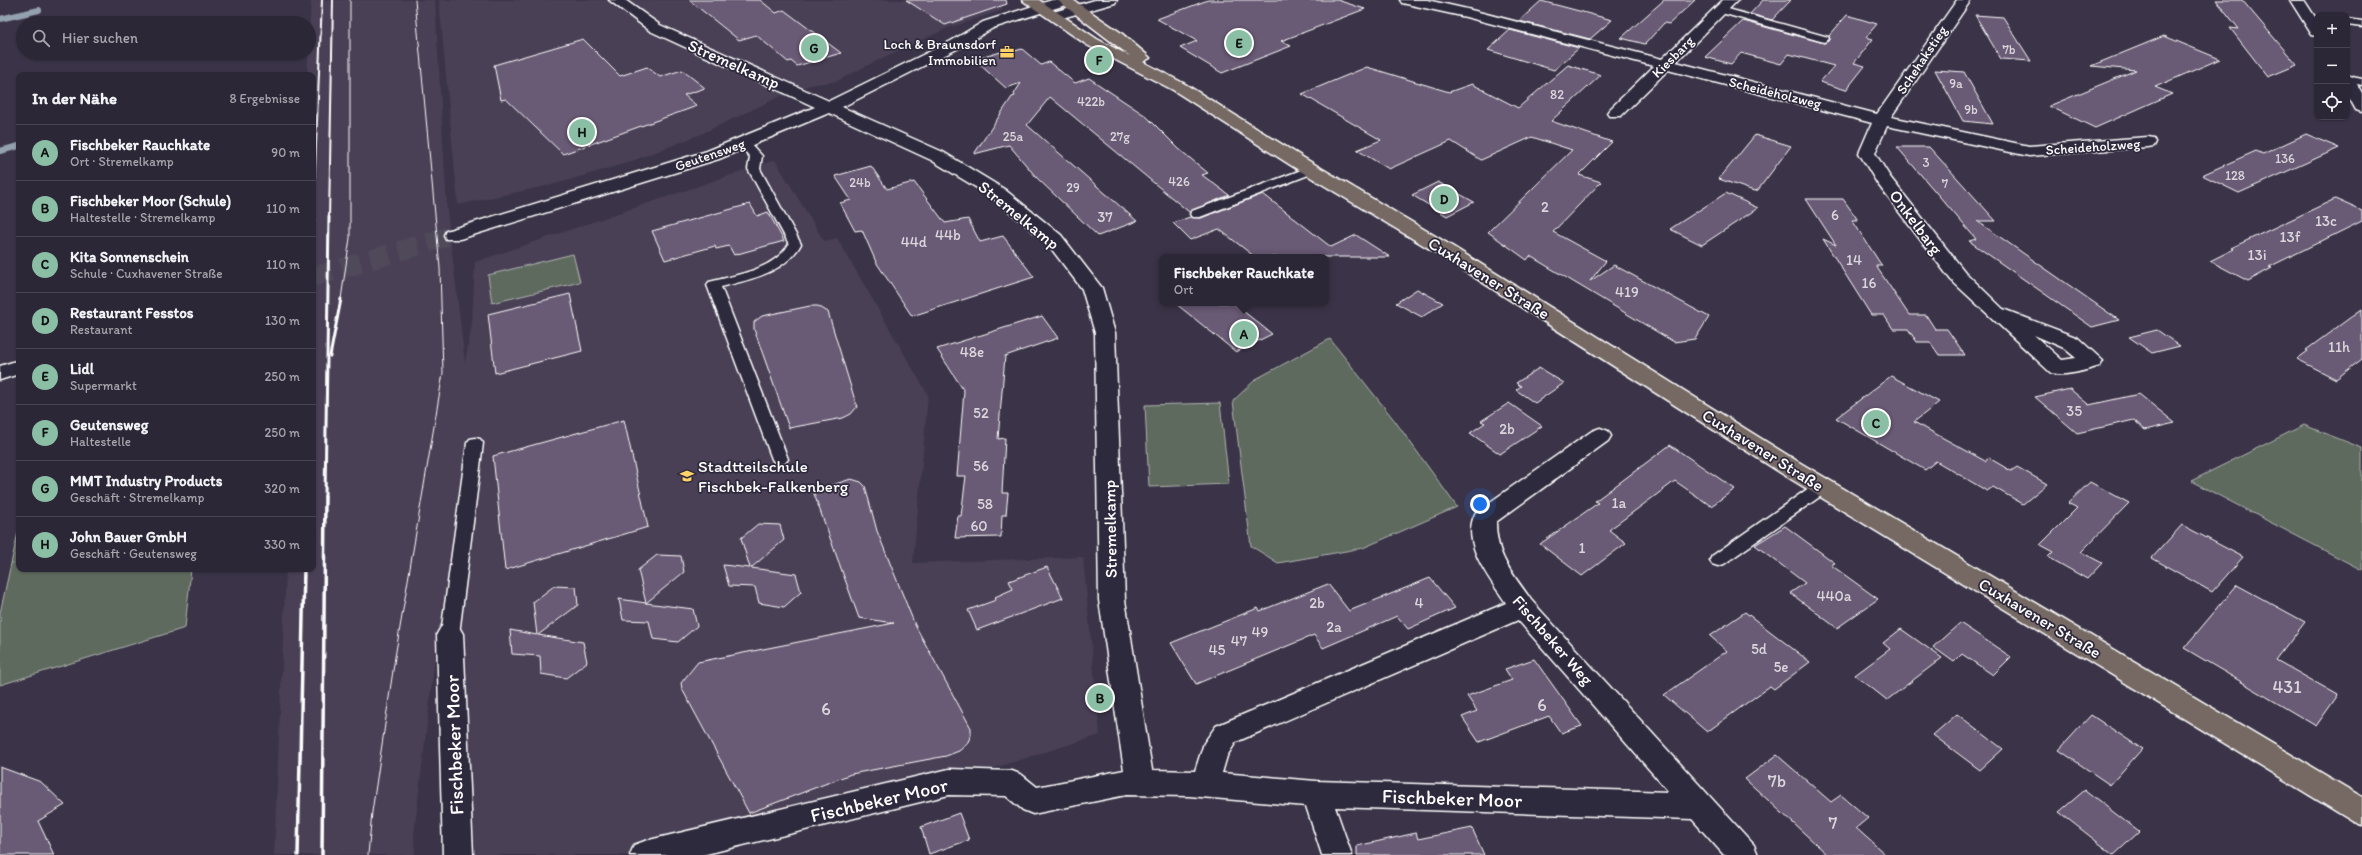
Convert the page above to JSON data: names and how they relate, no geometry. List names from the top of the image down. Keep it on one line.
{"streets":{"main road":["Cuxhavener Straße"],"street":["Kiesbarg","Schehakstieg","Stremelkamp","Scheideholzweg","Geutensweg","Onkelbarg","Fischbeker Weg","Fischbeker Moor"]},"crossings":[["Kiesbarg","Scheideholzweg"],["Schehakstieg","Scheideholzweg"],["Schehakstieg","Onkelbarg"],["Stremelkamp","Geutensweg"],["Stremelkamp","Fischbeker Moor"],["Scheideholzweg","Onkelbarg"],["Geutensweg","Cuxhavener Straße"],["Fischbeker Weg","Fischbeker Moor"]],"places":{"office":["Loch & Braunsdorf Immobilien"],"school or university":["Stadtteilschule Fischbek-Falkenberg"]},"house_numbers":["7b","9a","82","422b","9b","25a","27g","136","3","128","426","24b","7","29","2","6","37","13c","44b","13f","44d","13i","14","16","419","11h","48e","35","52","2b","56","1a","58","60","1","440a","2b","4","2a","49","47","5d","45","5e","431","6","6","7b","7"],"page":{"map_buttons":["+","−"],"search":"Hier suchen","pins":["E","G","F","H","D","A","C","B"],"heading":["In der Nähe","8 Ergebnisse"],"list":[{"mark":"A","name":"Fischbeker Rauchkate","note":"Ort · Stremelkamp","value":"90 m"},{"mark":"B","name":"Fischbeker Moor (Schule)","note":"Haltestelle · Stremelkamp","value":"110 m"},{"mark":"C","name":"Kita Sonnenschein","note":"Schule · Cuxhavener Straße","value":"110 m"},{"mark":"D","name":"Restaurant Fesstos","note":"Restaurant","value":"130 m"},{"mark":"E","name":"Lidl","note":"Supermarkt","value":"250 m"},{"mark":"F","name":"Geutensweg","note":"Haltestelle","value":"250 m"},{"mark":"G","name":"MMT Industry Products","note":"Geschäft · Stremelkamp","value":"320 m"},{"mark":"H","name":"John Bauer GmbH","note":"Geschäft · Geutensweg","value":"330 m"}],"popup":["Fischbeker Rauchkate","Ort"]}}
